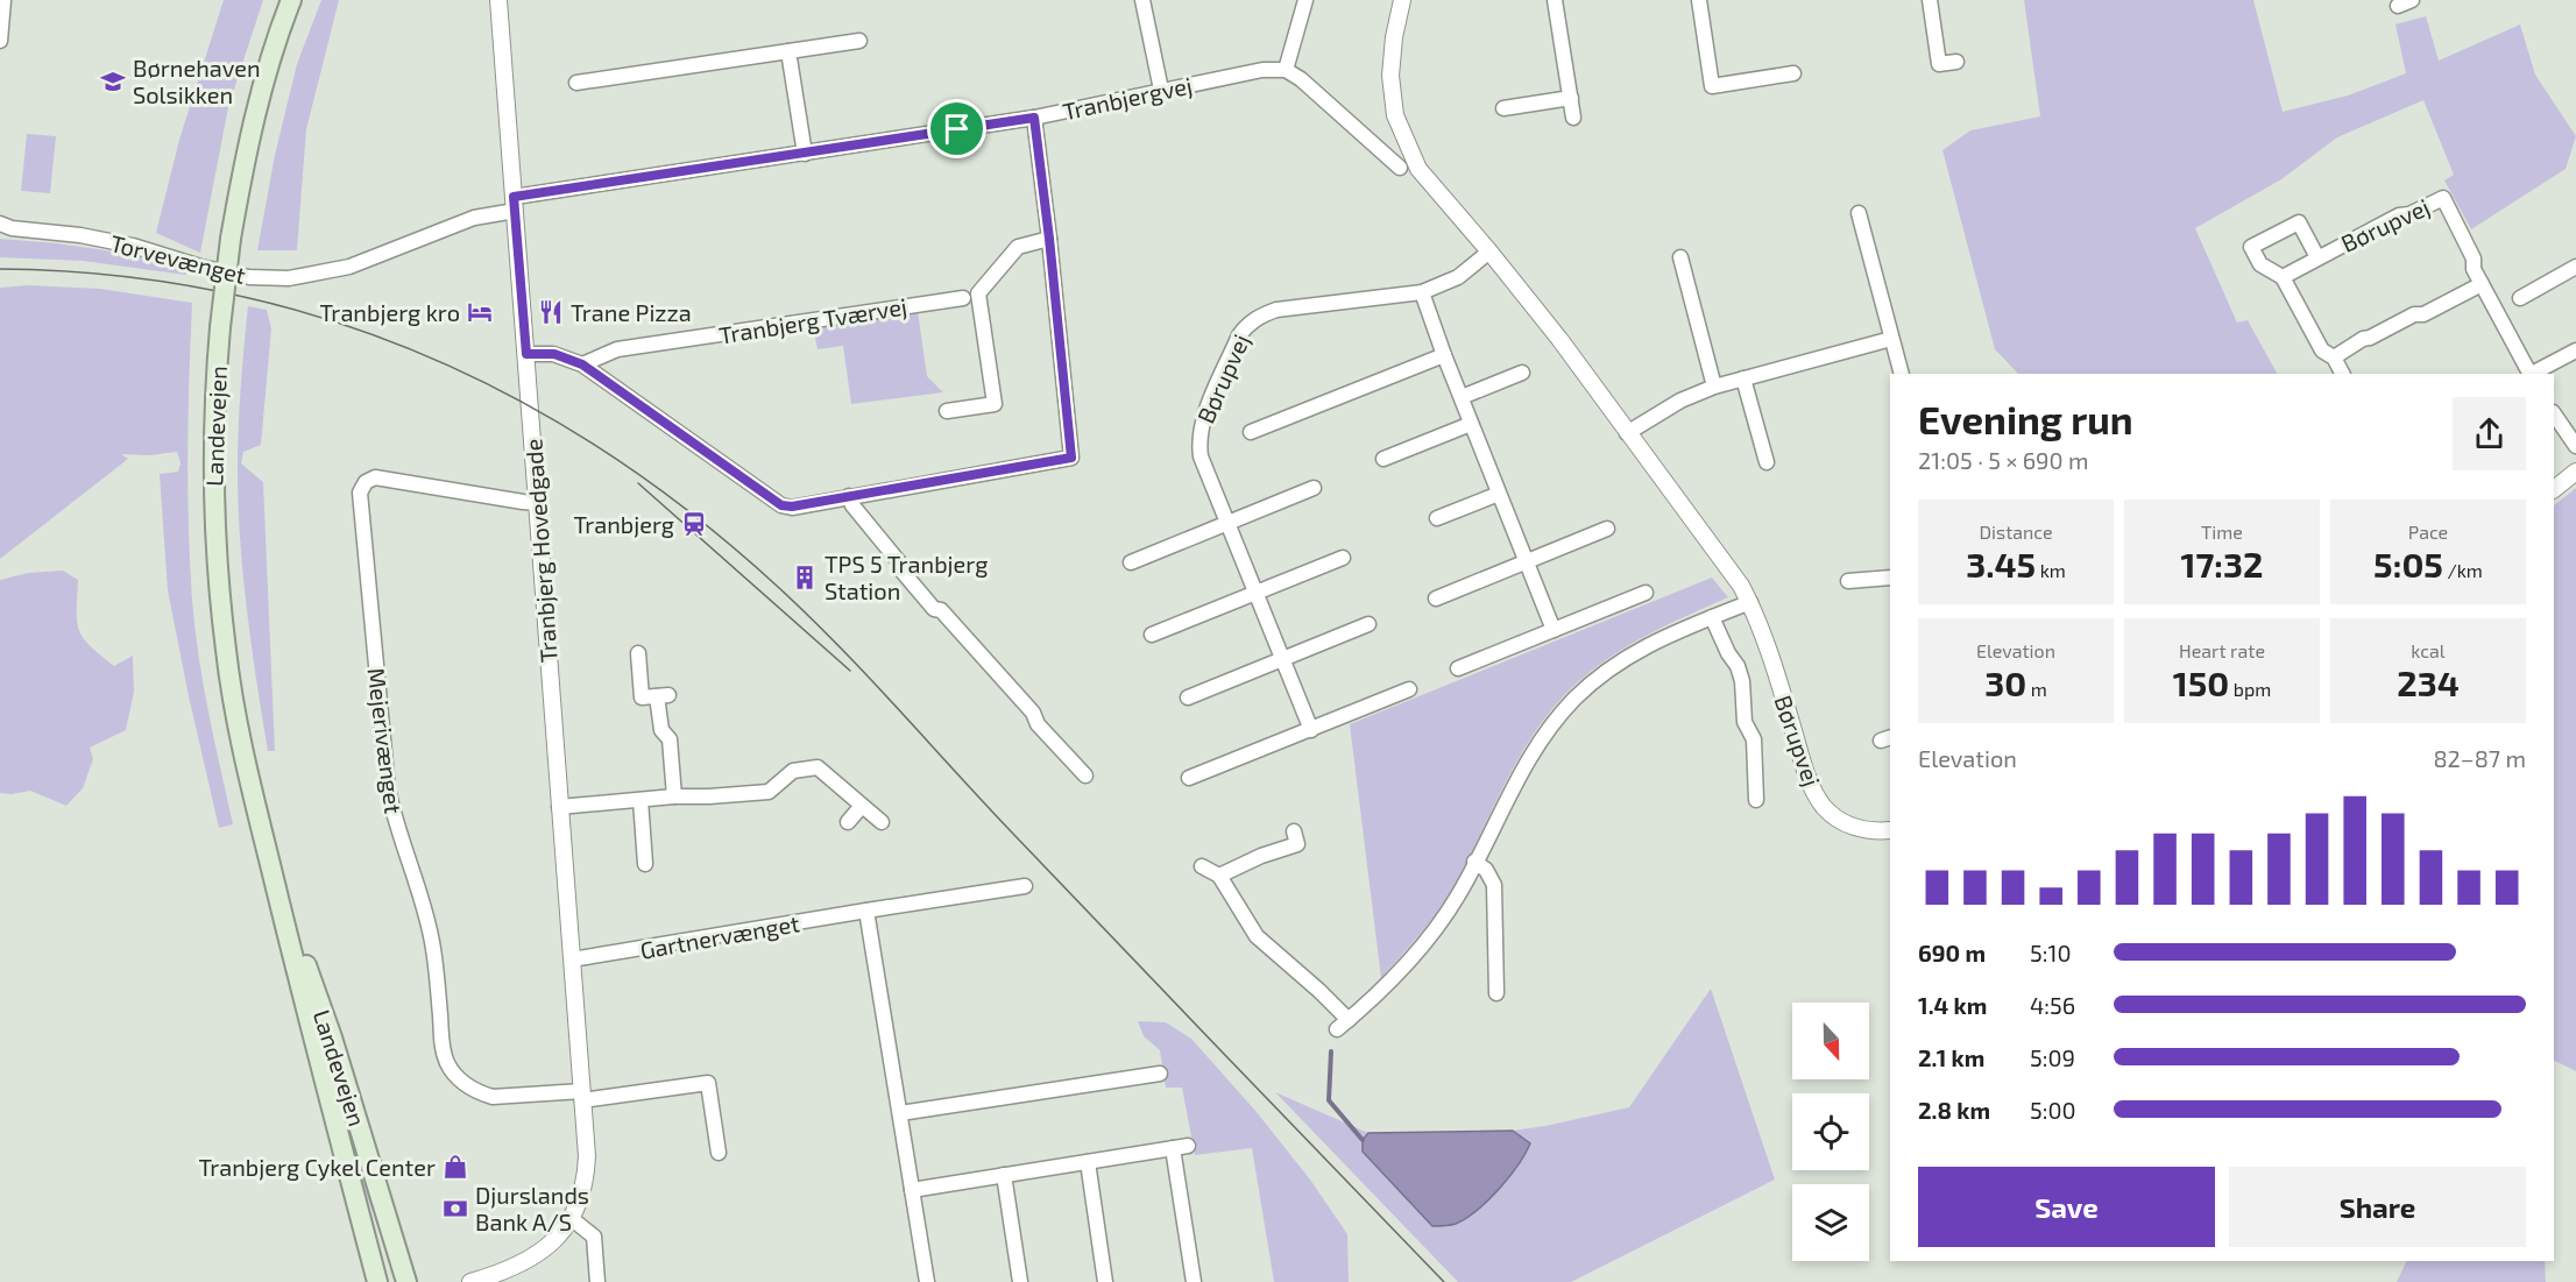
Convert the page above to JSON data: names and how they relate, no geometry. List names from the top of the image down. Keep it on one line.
{"streets":{"main road":["Landevejen"],"street":["Tranbjergvej","Børupvej","Torvevænget","Tranbjerg Tværvej","Tranbjerg Hovedgade","Mejerivænget","Gartnervænget"]},"crossings":[["Tranbjergvej","Torvevænget"],["Tranbjergvej","Tranbjerg Hovedgade"],["Torvevænget","Tranbjerg Hovedgade"],["Tranbjerg Hovedgade","Mejerivænget"],["Tranbjerg Hovedgade","Gartnervænget"]],"places":{"school or university":["Børnehaven Solsikken"],"hotel":["Tranbjerg kro"],"restaurant":["Trane Pizza"],"station":["Tranbjerg"],"building":["TPS 5 Tranbjerg Station"],"shop":["Tranbjerg Cykel Center"],"bank":["Djurslands Bank A/S"]},"north":"bottom","page":{"heading":["Evening run","21:05 · 5 × 690 m"],"stats":[["Distance","3.45 km"],["Time","17:32"],["Pace","5:05 /km"],["Elevation","30 m"],["Heart rate","150 bpm"],["kcal","234"]],"chart":["Elevation","82–87 m"],"list":[{"name":"690 m","note":"5:10"},{"name":"1.4 km","note":"4:56"},{"name":"2.1 km","note":"5:09"},{"name":"2.8 km","note":"5:00"}],"buttons":["Save","Share"]}}
